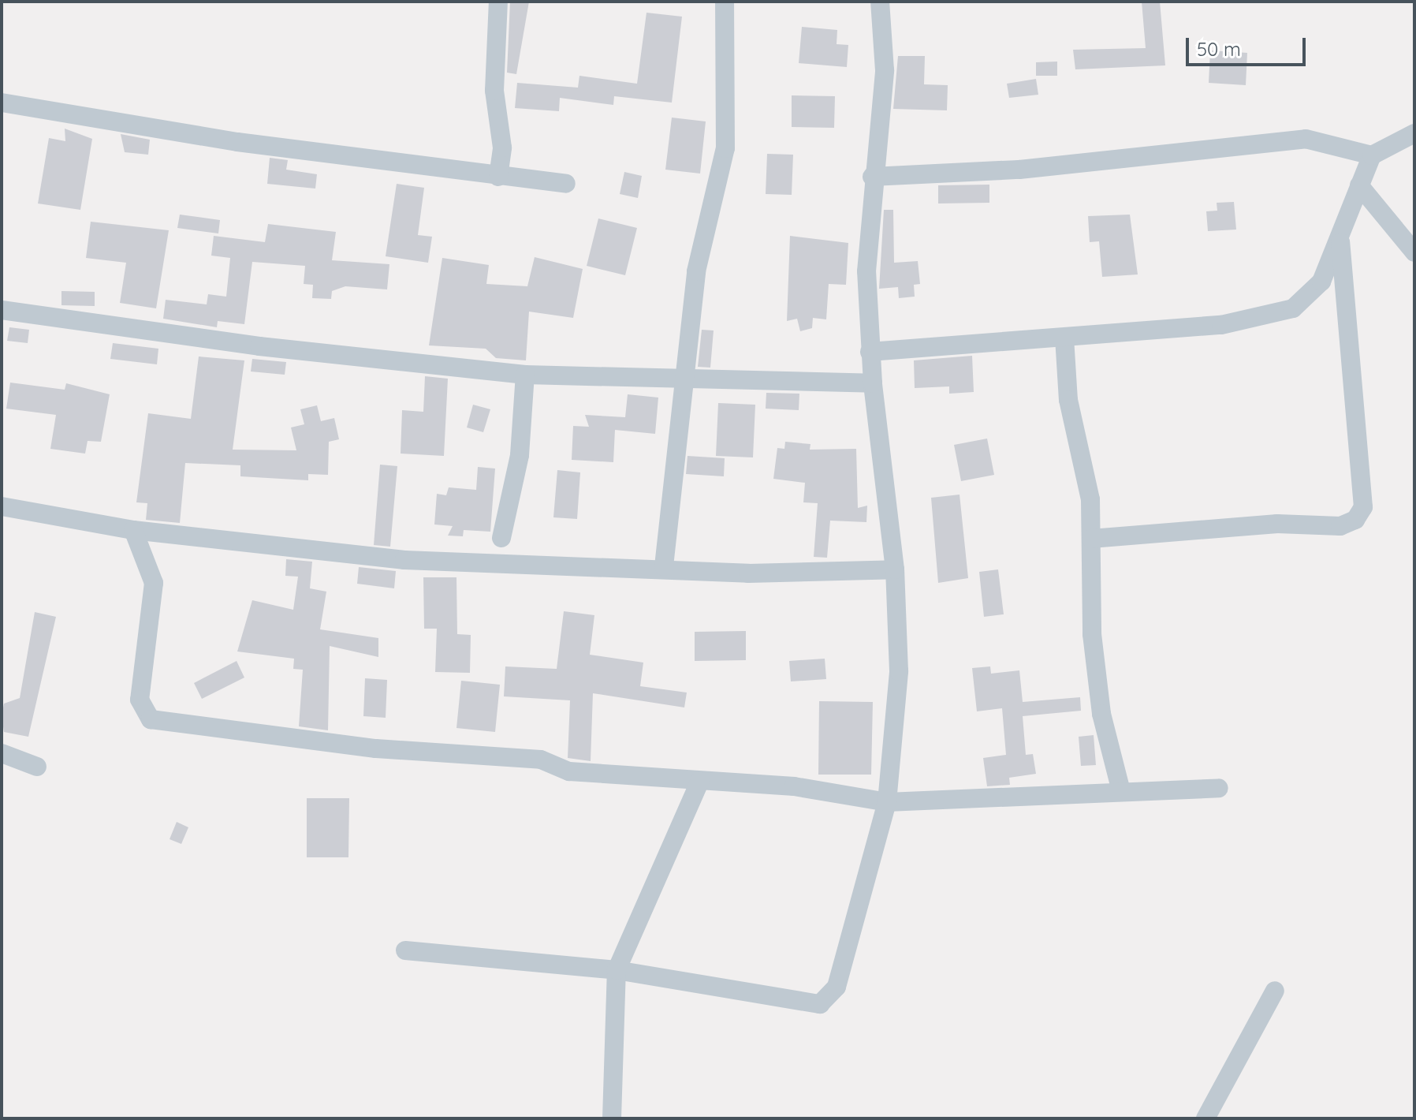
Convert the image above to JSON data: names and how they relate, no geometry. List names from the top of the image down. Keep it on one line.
{"scale_bar":"50 m"}
